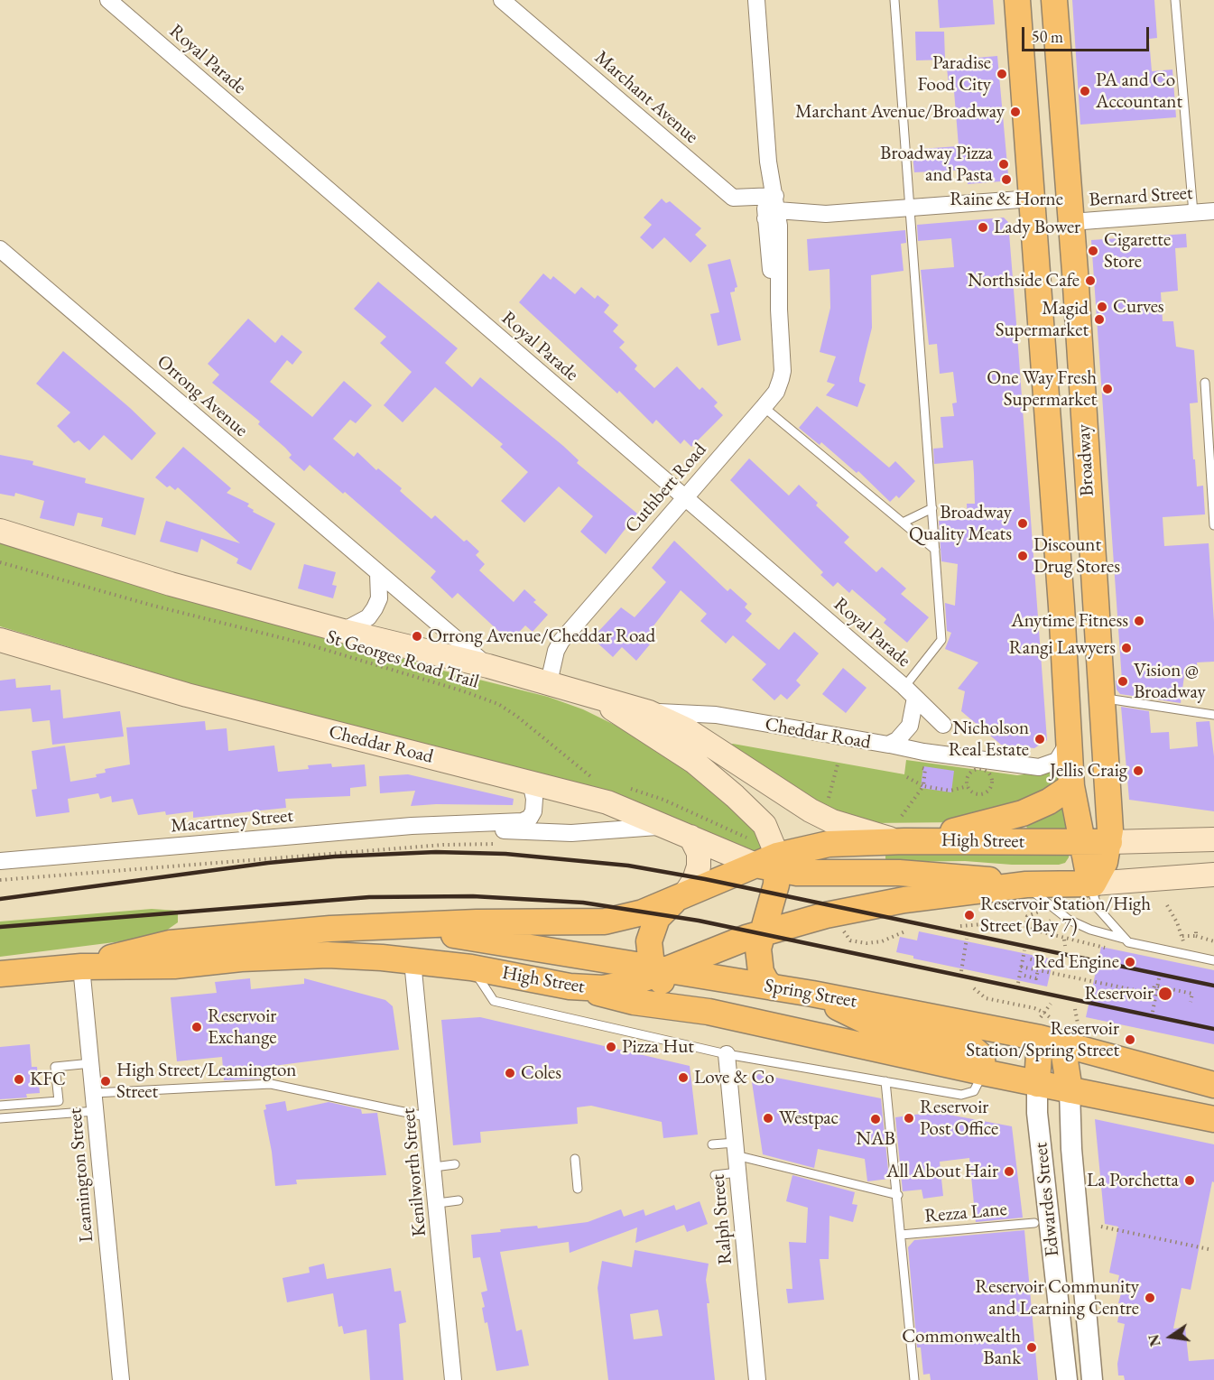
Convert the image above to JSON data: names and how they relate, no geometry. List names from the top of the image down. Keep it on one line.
{"streets":{"main road":["Broadway","Cheddar Road","High Street","Spring Street"],"street":["Royal Parade","Marchant Avenue","Bernard Street","Orrong Avenue","Cuthbert Road","Macartney Street","Kenilworth Street","Leamington Street","Edwardes Street","Ralph Street"],"lane":["Rezza Lane"],"path":["St Georges Road Trail"]},"crossings":[["Royal Parade","Cuthbert Road"],["Royal Parade","Cheddar Road"],["Marchant Avenue","Broadway"],["Marchant Avenue","Cuthbert Road"],["Bernard Street","Broadway"],["Orrong Avenue","Cheddar Road"],["Broadway","Cheddar Road"],["Broadway","High Street"],["Cuthbert Road","Cheddar Road"],["Cheddar Road","Macartney Street"],["Cheddar Road","High Street"],["High Street","Spring Street"],["High Street","Kenilworth Street"],["High Street","Leamington Street"],["Spring Street","Edwardes Street"]],"places":["Paradise Food City","PA and Co Accountant","Marchant Avenue/Broadway","Broadway Pizza and Pasta","Raine & Horne","Lady Bower","Cigarette Store","Northside Cafe","Curves","Magid Supermarket","One Way Fresh Supermarket","Broadway Quality Meats","Discount Drug Stores","Anytime Fitness","Orrong Avenue/Cheddar Road","Rangi Lawyers","Vision @ Broadway","Nicholson Real Estate","Jellis Craig","Reservoir Station/High Street (Bay 7)","Red Engine","Reservoir","Reservoir Exchange","Reservoir Station/Spring Street","Pizza Hut","Coles","Love & Co","KFC","High Street/Leamington Street","Westpac","Reservoir Post Office","NAB","All About Hair","La Porchetta","Reservoir Community and Learning Centre","Commonwealth Bank"],"scale_bar":"50 m","north":"left"}
